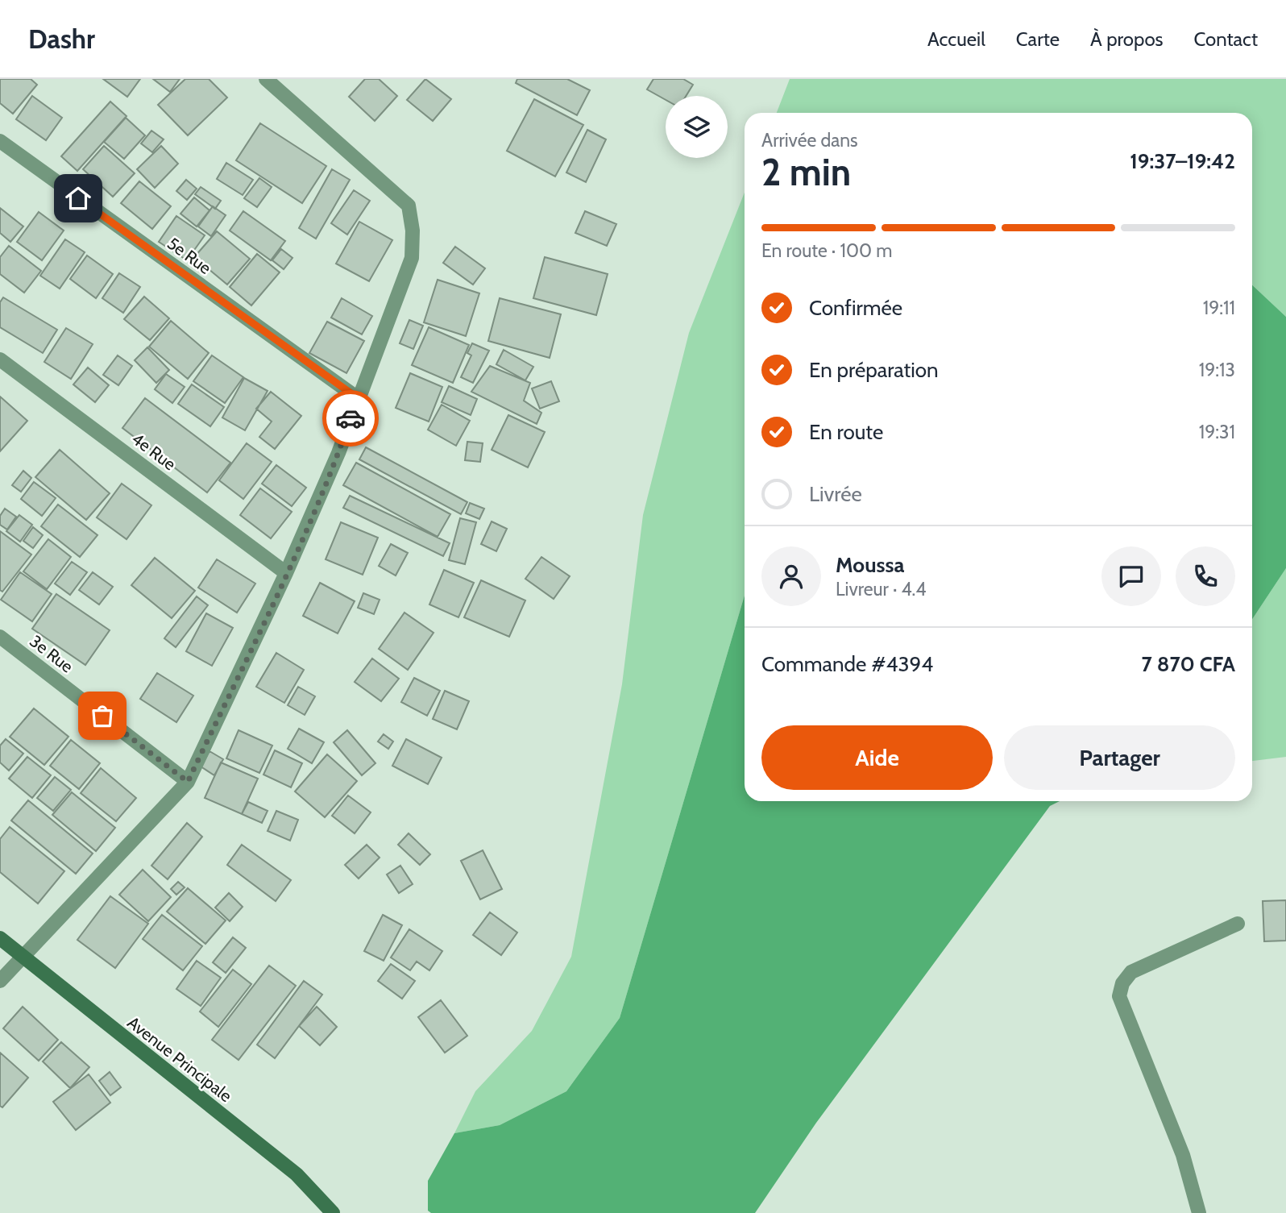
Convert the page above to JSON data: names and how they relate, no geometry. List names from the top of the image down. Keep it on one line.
{"streets":{"street":["5e Rue","4e Rue","3e Rue","Avenue Principale"]},"page":{"header":"Dashr","nav":["Accueil","Carte","À propos","Contact"],"heading":["2 min","Arrivée dans","19:37–19:42"],"panel":["Moussa","Livreur · 4.4","Commande #4394","7 870 CFA"],"bar":"En route · 100 m","list":[["Confirmée","19:11"],["En préparation","19:13"],["En route","19:31"],"Livrée"],"buttons":["Aide","Partager"]}}
